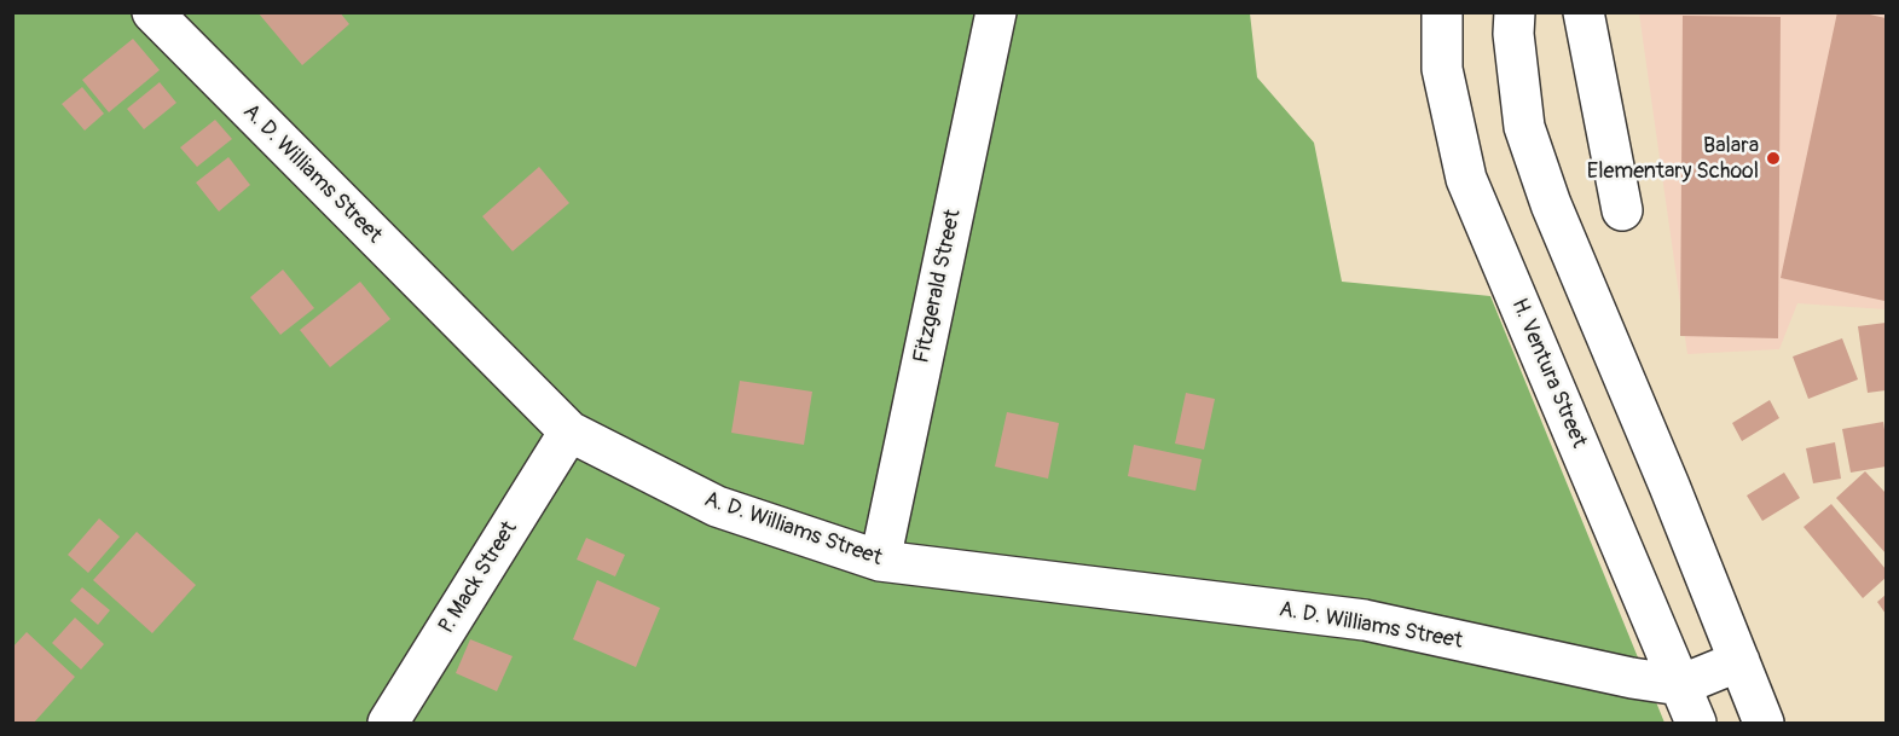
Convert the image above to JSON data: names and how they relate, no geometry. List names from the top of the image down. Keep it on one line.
{"streets":{"street":["A. D. Williams Street","Fitzgerald Street","H. Ventura Street","P. Mack Street"]},"crossings":[["A. D. Williams Street","Fitzgerald Street"],["A. D. Williams Street","H. Ventura Street"],["A. D. Williams Street","P. Mack Street"]],"places":["Balara Elementary School"]}
